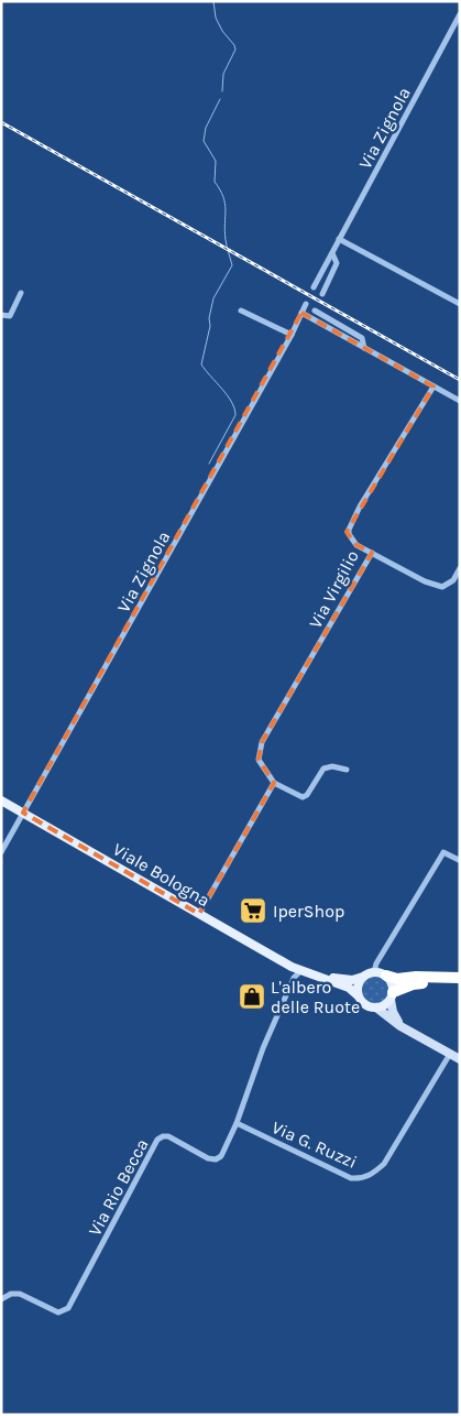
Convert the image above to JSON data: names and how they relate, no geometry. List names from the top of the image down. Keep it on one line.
{"streets":{"main road":["Viale Bologna"],"street":["Via Zignola","Via Virgilio","Via G. Ruzzi","Via Rio Becca"]},"crossings":[["Via Zignola","Viale Bologna"],["Viale Bologna","Via Rio Becca"],["Via G. Ruzzi","Via Rio Becca"]],"places":{"supermarket":["IperShop"],"shop":["L'albero delle Ruote"]}}
